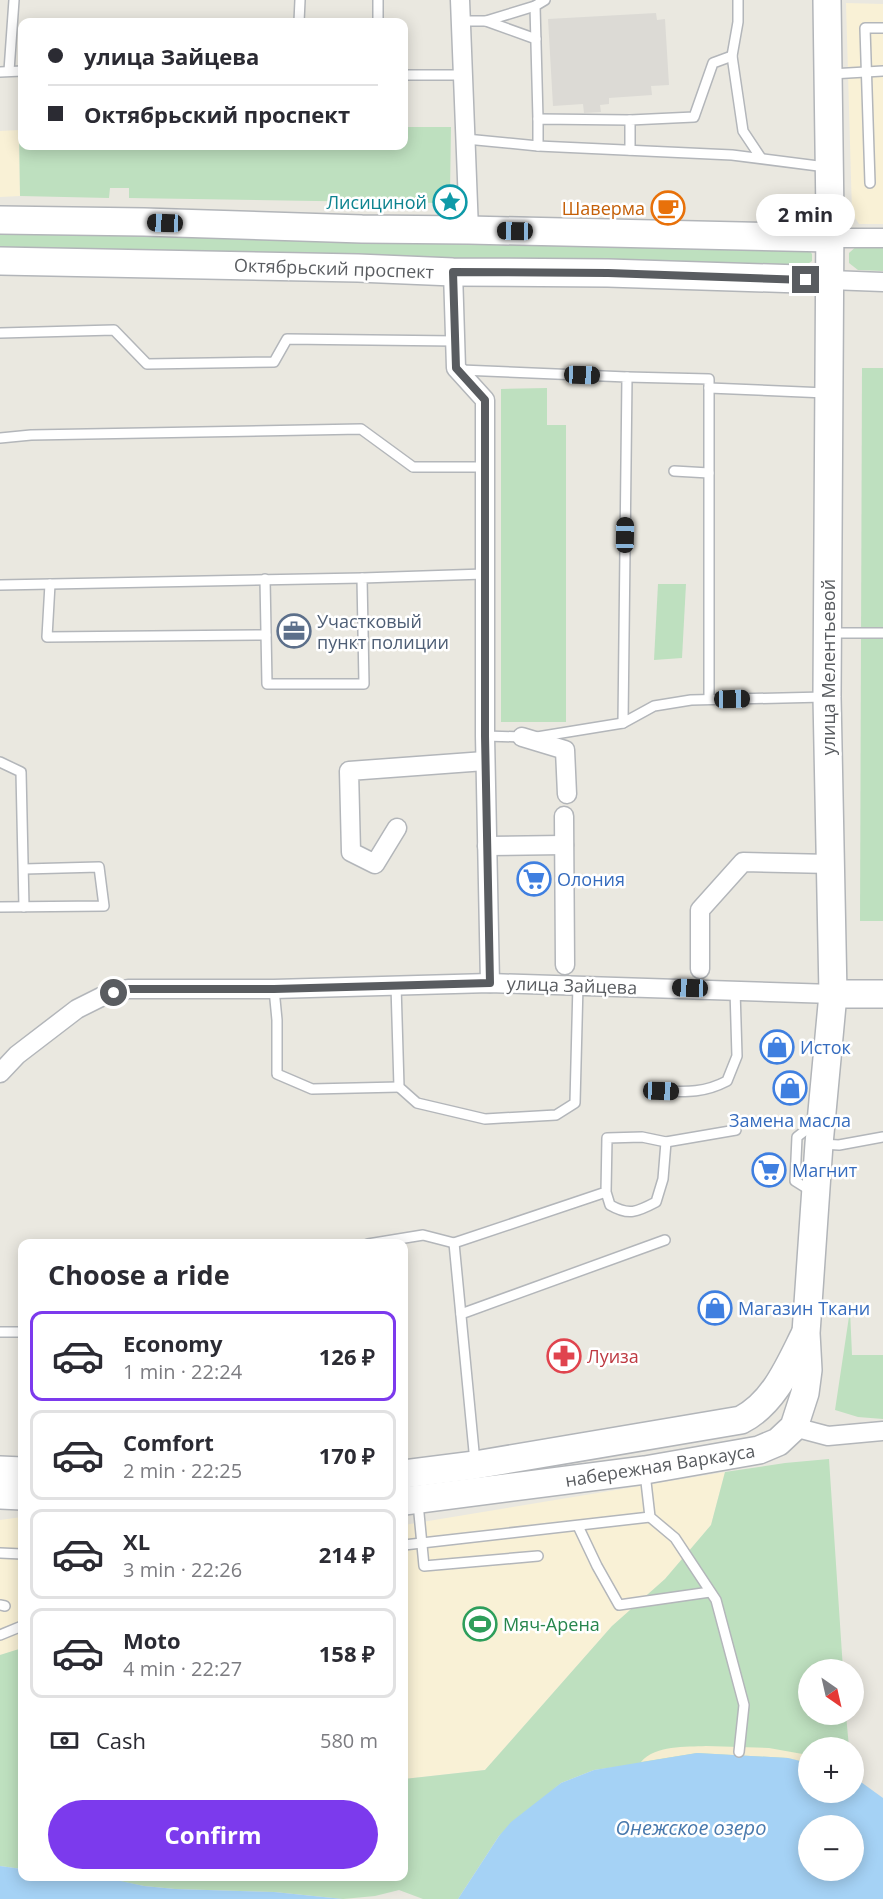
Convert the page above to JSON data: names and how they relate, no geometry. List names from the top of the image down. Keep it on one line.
{"streets":{"main road":["Октябрьский проспект","улица Мелентьевой","улица Зайцева","набережная Варкауса"]},"crossings":[["Октябрьский проспект","улица Мелентьевой"],["улица Мелентьевой","улица Зайцева"],["улица Мелентьевой","набережная Варкауса"]],"water":["Онежское озеро"],"places":{"place":["Лисициной"],"cafe":["Шаверма"],"office":["Участковый пункт полиции"],"supermarket":["Олония","Магнит"],"shop":["Исток","Замена масла","Магазин Ткани"],"pharmacy":["Луиза"],"sports":["Мяч-Арена"]},"north":"bottom right","page":{"banner":["улица Зайцева","Октябрьский проспект"],"bubble":"2 min","heading":"Choose a ride","list":[{"name":"Economy","note":"1 min · 22:24","value":"126 ₽"},{"name":"Comfort","note":"2 min · 22:25","value":"170 ₽"},{"name":"XL","note":"3 min · 22:26","value":"214 ₽"},{"name":"Moto","note":"4 min · 22:27","value":"158 ₽"}],"map_buttons":["+","−"],"pay":["Cash","580 m"],"buttons":"Confirm"}}
